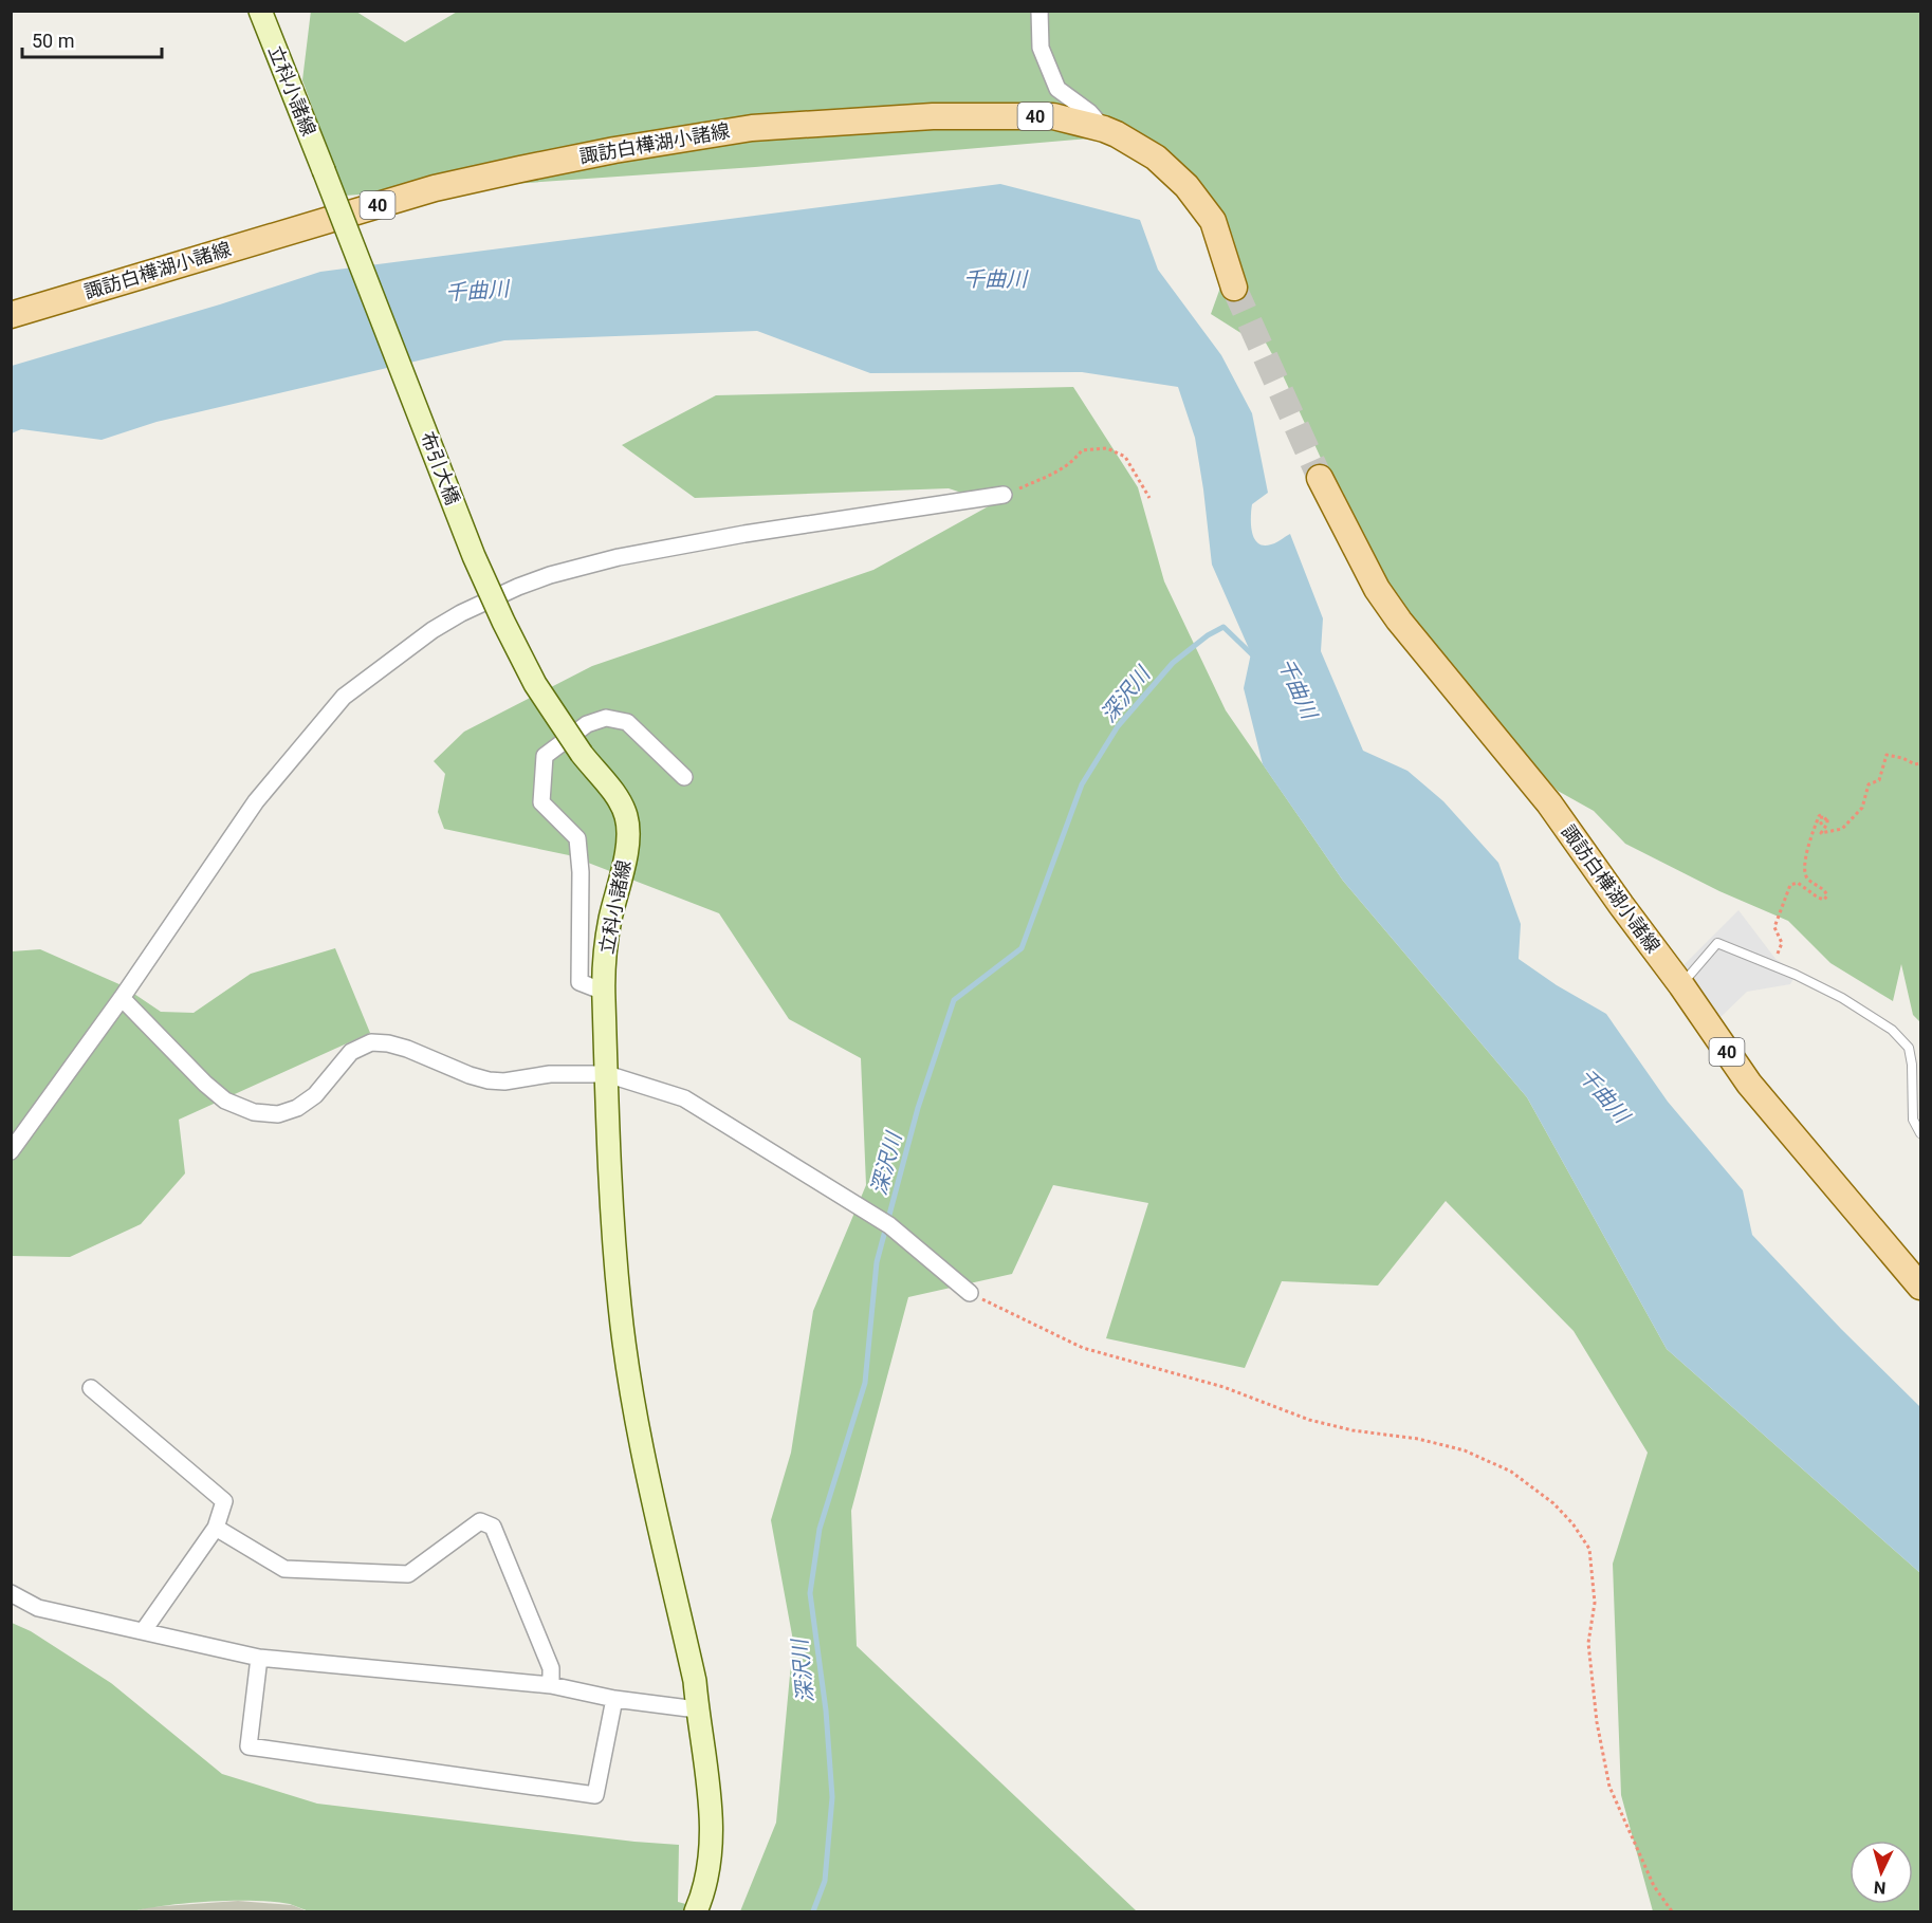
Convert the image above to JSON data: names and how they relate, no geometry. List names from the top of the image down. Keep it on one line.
{"streets":{"main road":["立科小諸線","40","諏訪白樺湖小諸線","布引大橋"]},"crossings":[["立科小諸線","布引大橋"]],"water":["千曲川","深沢川"],"scale_bar":"50 m","north":"bottom"}
